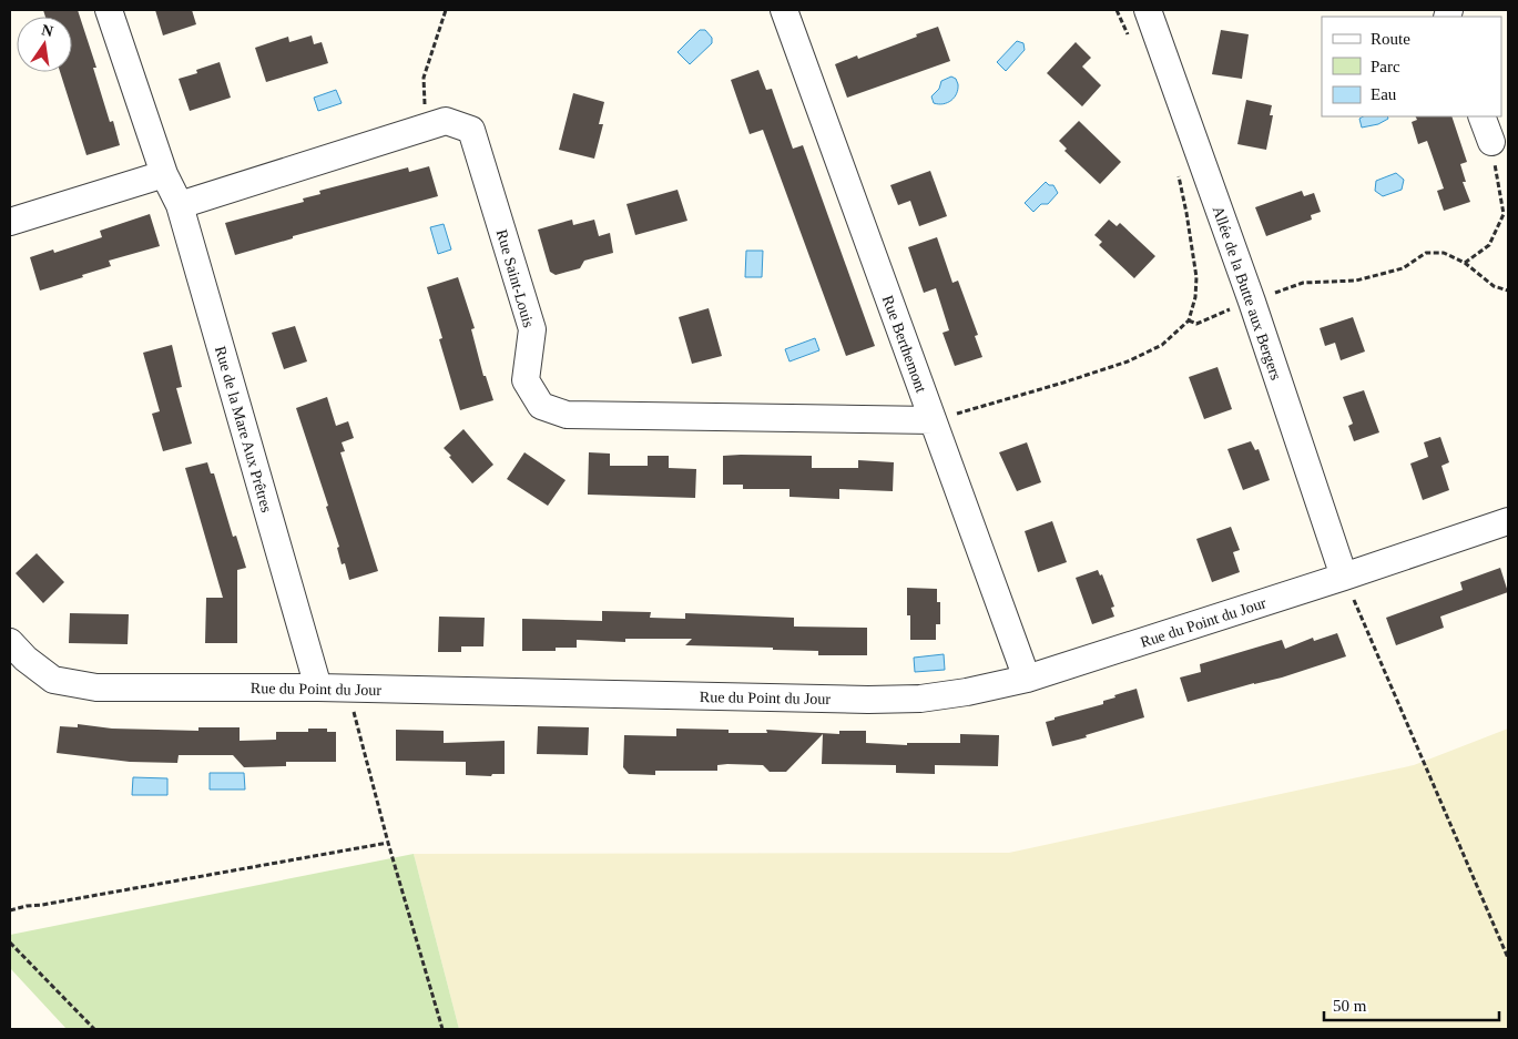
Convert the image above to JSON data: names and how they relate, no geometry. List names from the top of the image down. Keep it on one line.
{"streets":{"street":["Rue Saint-Louis","Allée de la Butte aux Bergers","Rue Berthemont","Rue de la Mare Aux Prêtres","Rue du Point du Jour"]},"crossings":[["Rue Saint-Louis","Rue Berthemont"],["Rue Saint-Louis","Rue de la Mare Aux Prêtres"],["Allée de la Butte aux Bergers","Rue du Point du Jour"],["Rue Berthemont","Rue du Point du Jour"],["Rue de la Mare Aux Prêtres","Rue du Point du Jour"]],"legend":["Route","Parc","Eau"],"scale_bar":"50 m","north":"top"}
